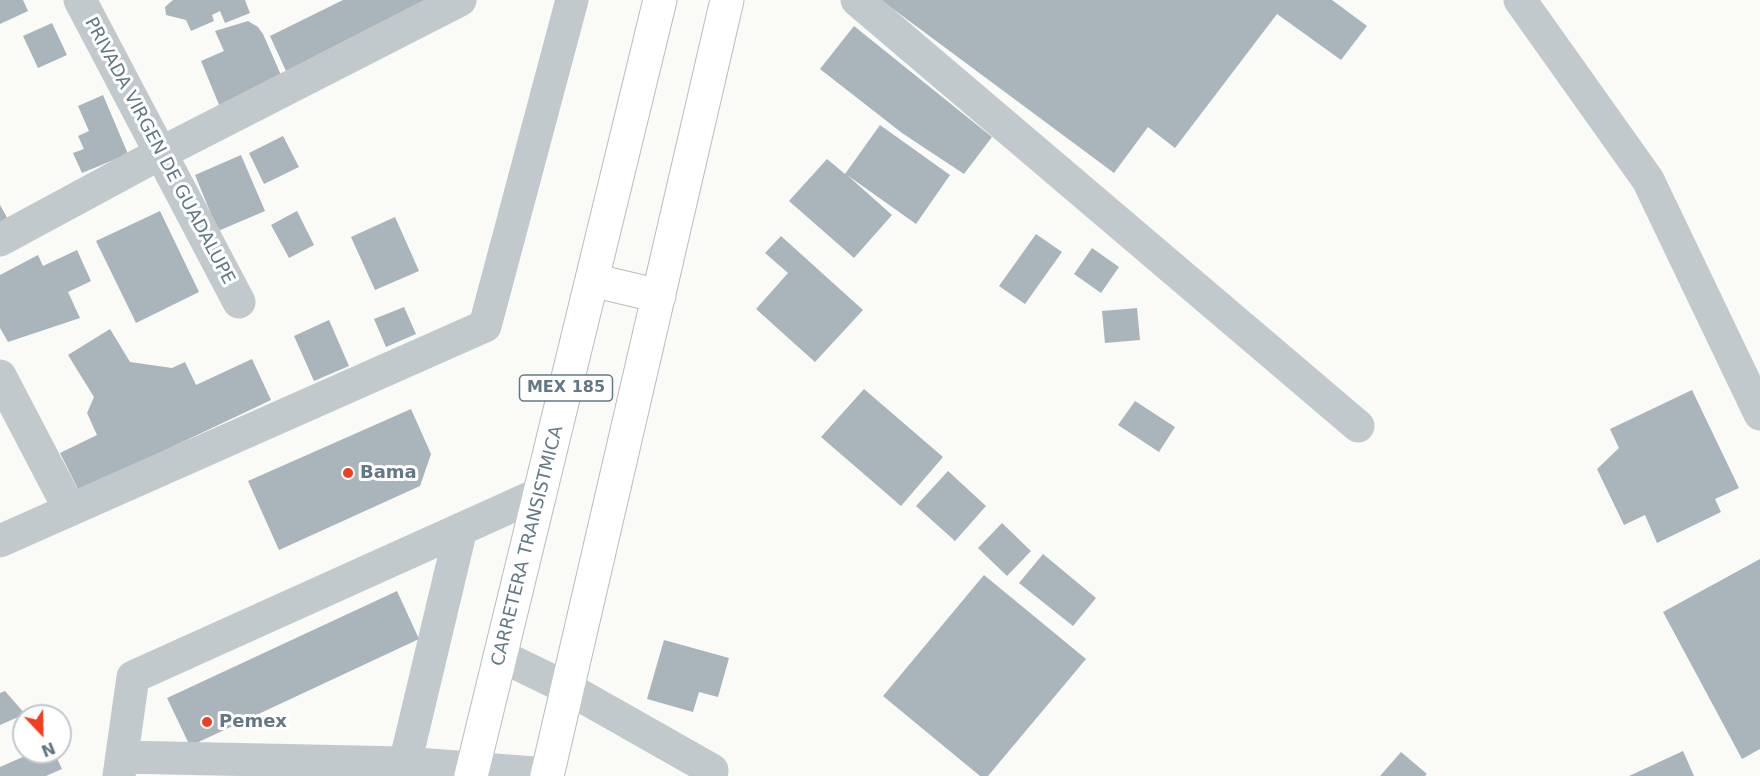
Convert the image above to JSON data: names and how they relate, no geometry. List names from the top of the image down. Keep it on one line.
{"streets":{"main road":["MEX 185","CARRETERA TRANSISTMICA"],"street":["PRIVADA VIRGEN DE GUADALUPE"]},"places":["Bama","Pemex"],"north":"bottom"}
